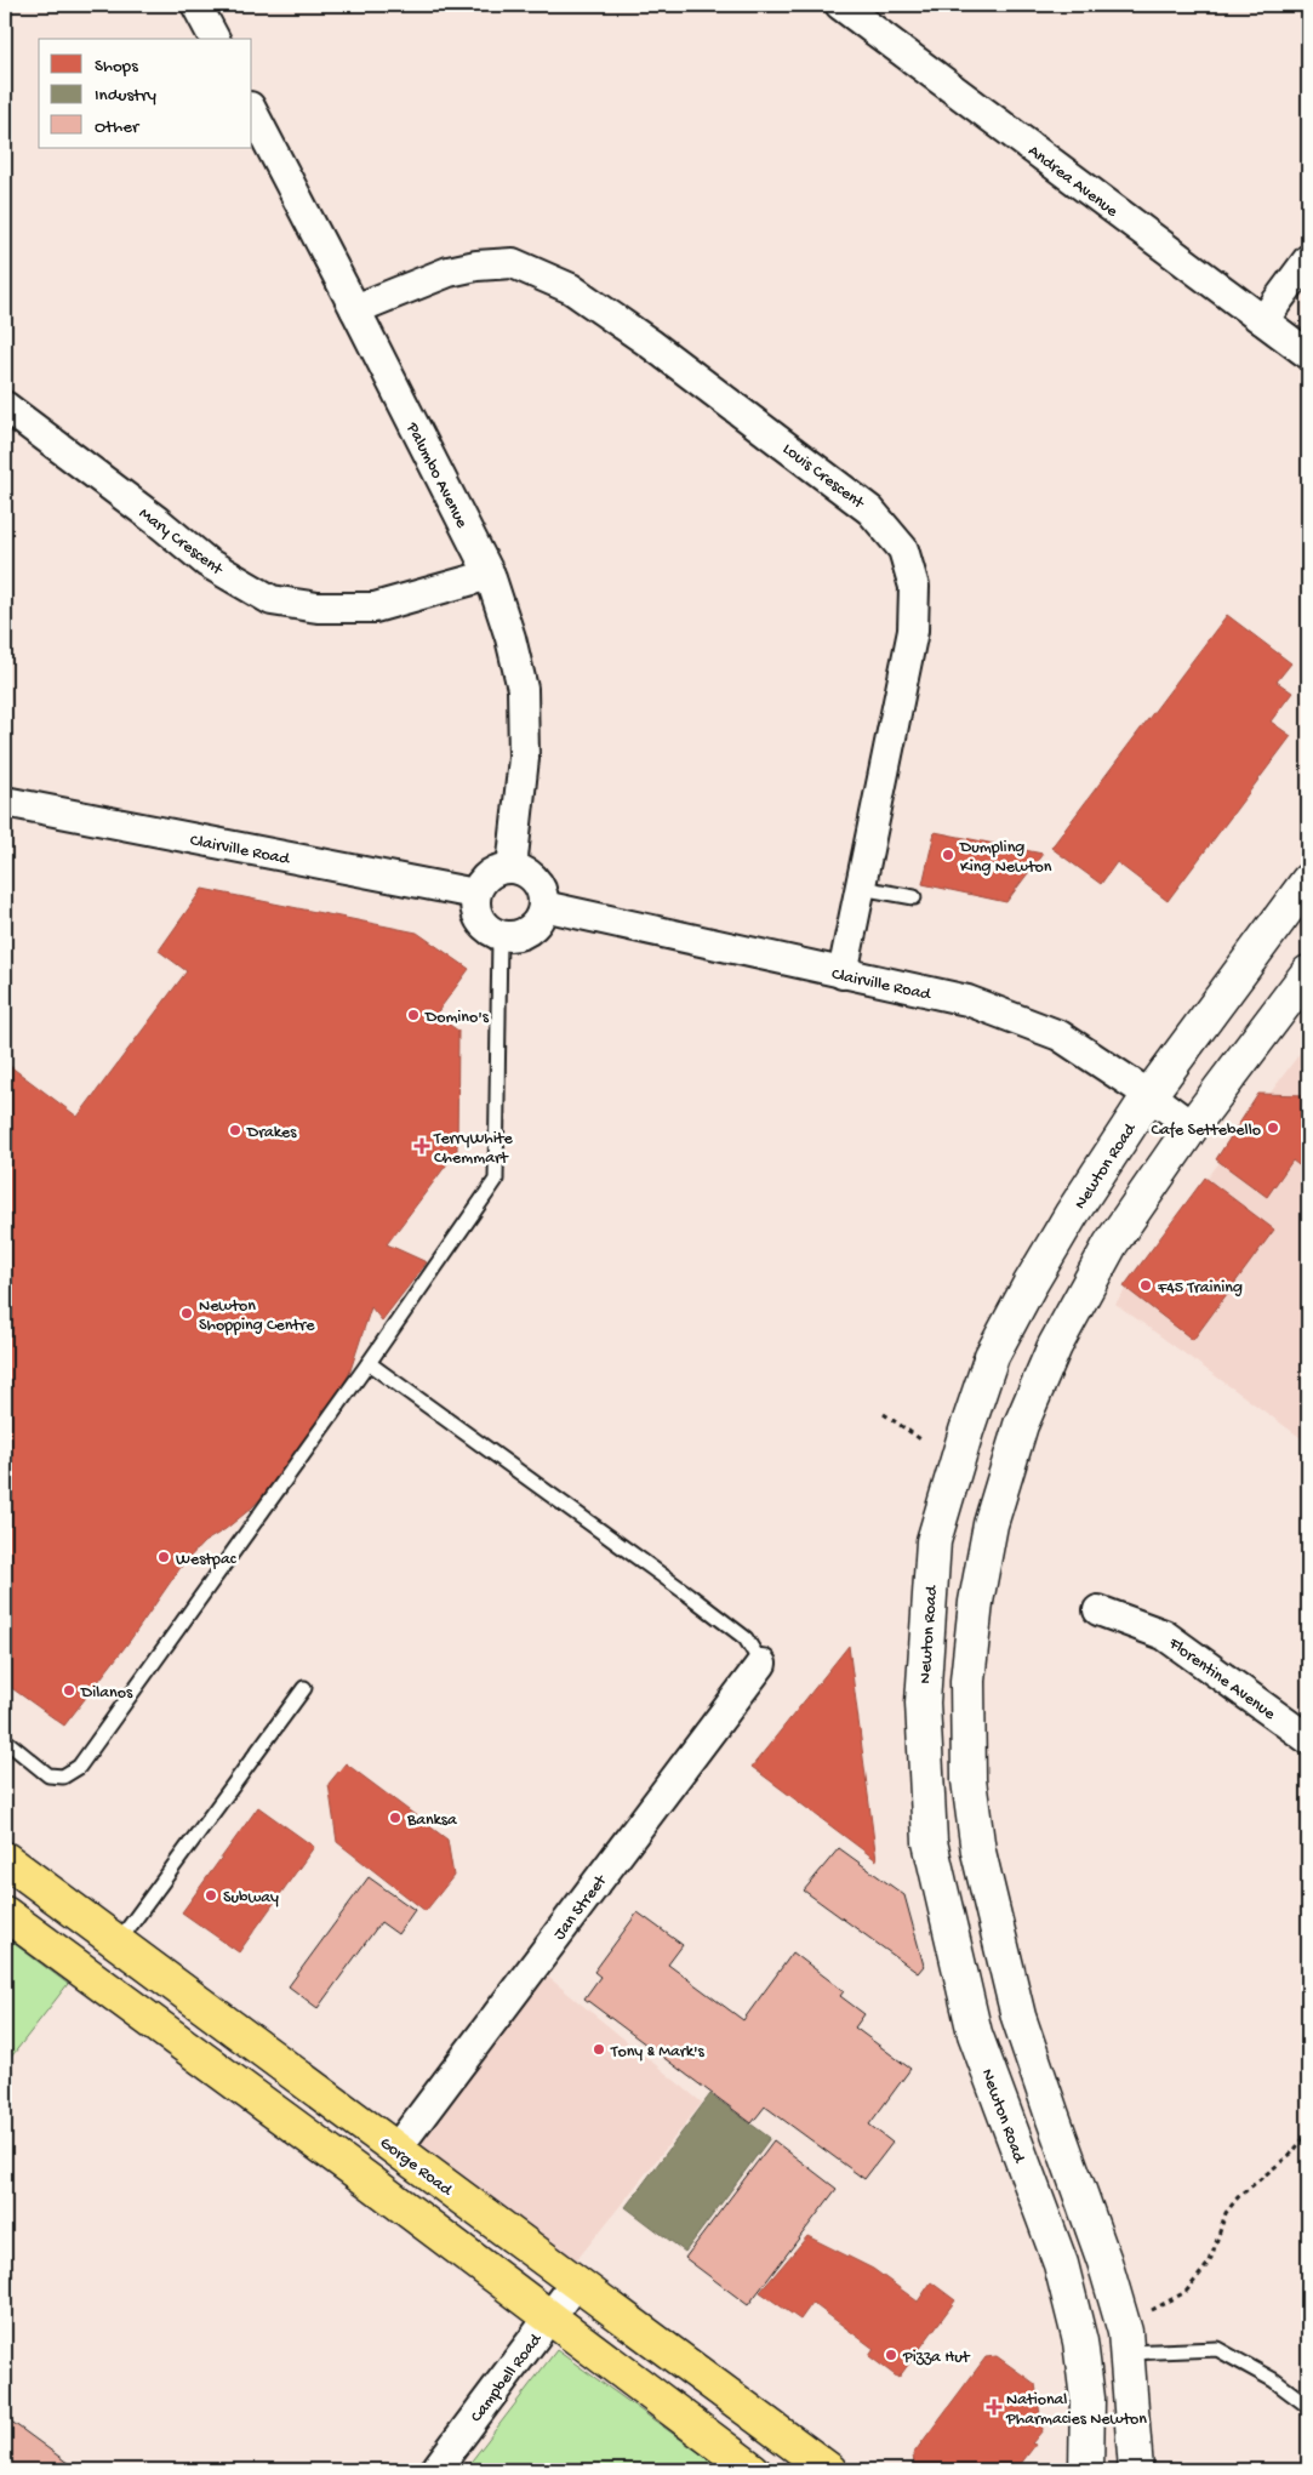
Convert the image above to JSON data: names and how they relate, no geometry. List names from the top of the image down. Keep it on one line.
{"streets":{"main road":["Newton Road","Gorge Road"],"street":["Andrea Avenue","Palumbo Avenue","Louis Crescent","Mary Crescent","Clairville Road","Florentine Avenue","Jan Street","Campbell Road"]},"crossings":[["Palumbo Avenue","Louis Crescent"],["Palumbo Avenue","Mary Crescent"],["Palumbo Avenue","Clairville Road"],["Louis Crescent","Clairville Road"],["Clairville Road","Newton Road"],["Jan Street","Gorge Road"],["Gorge Road","Campbell Road"]],"places":{"other":["Dumpling King Newton","Domino's","Cafe Settebello","Drakes","F45 Training","Newton Shopping Centre","Westpac","Dilanos","Banksa","Subway","Tony & Mark's","Pizza Hut"],"health":["TerryWhite Chemmart","National Pharmacies Newton"]},"legend":["Shops","Industry","Other"]}
